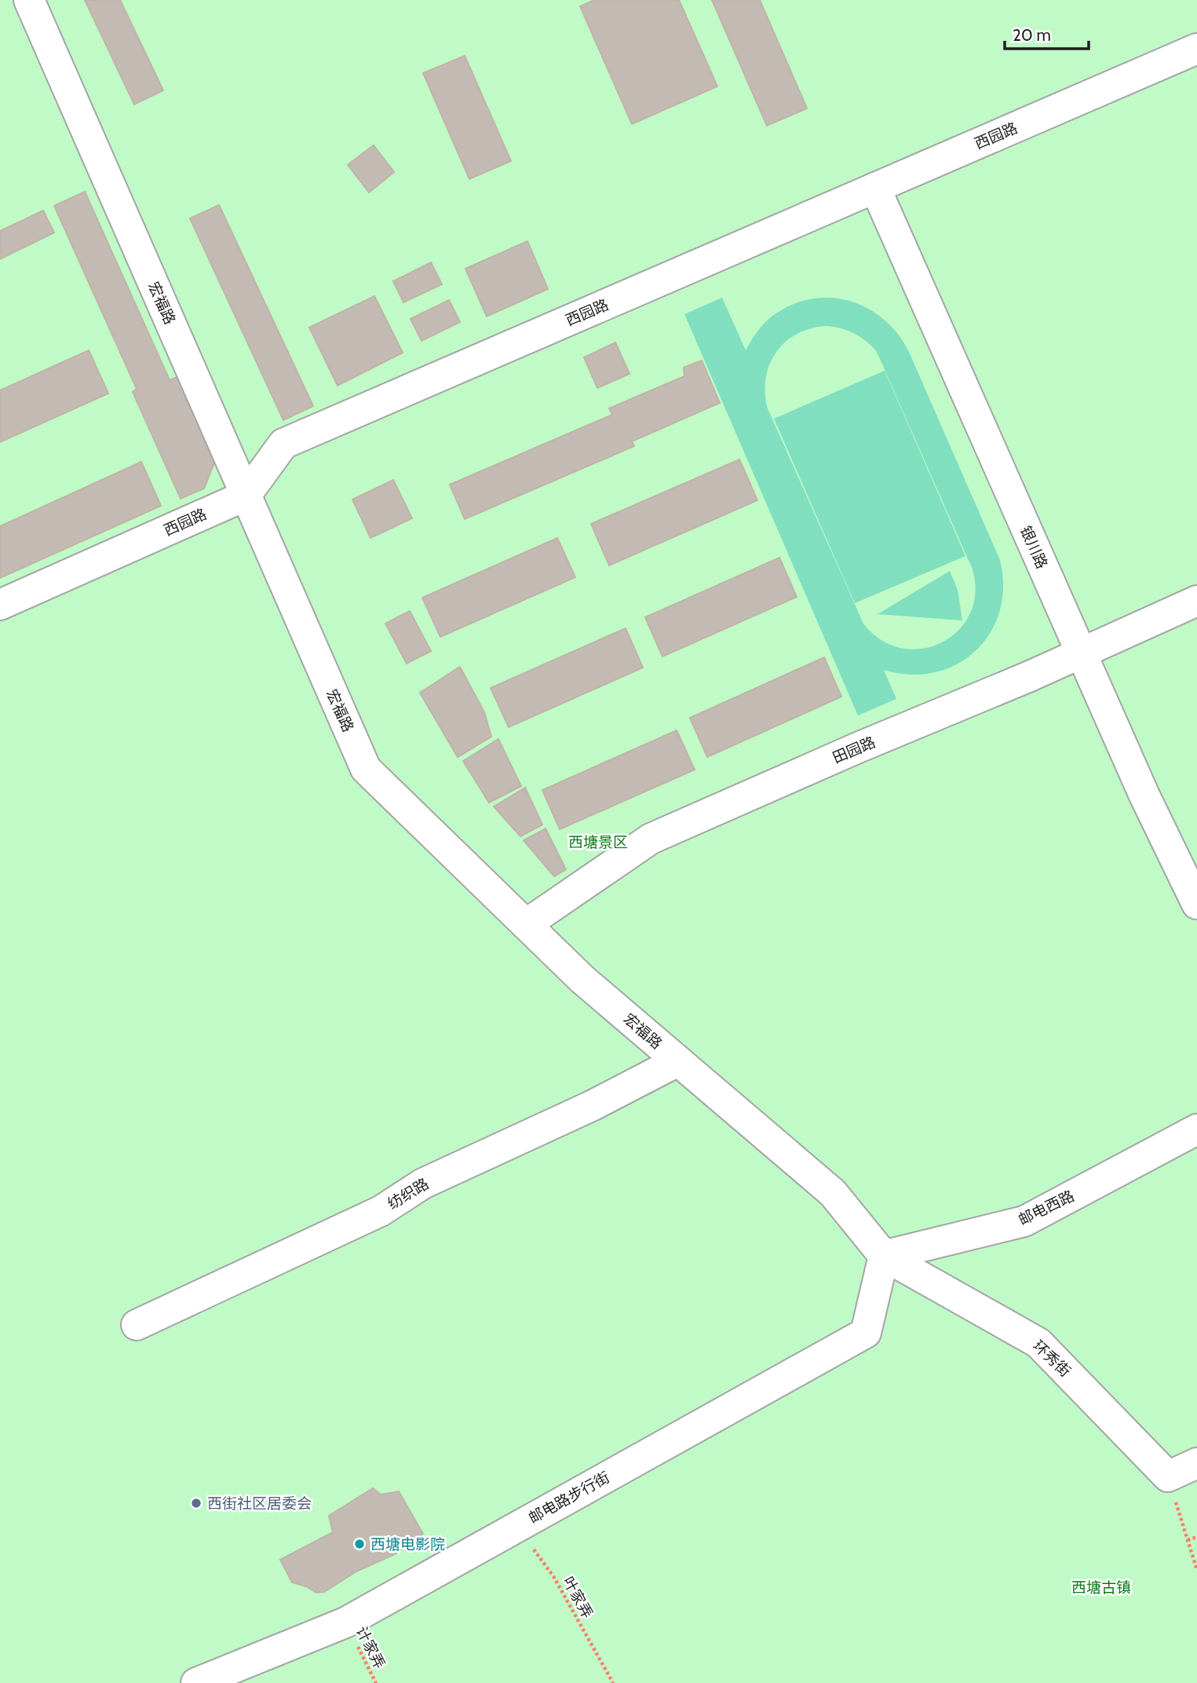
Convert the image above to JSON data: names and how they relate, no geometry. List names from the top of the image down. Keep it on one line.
{"streets":{"street":["西园路","宏福路","银川路","田园路","纺织路","邮电西路","环秀街","邮电路步行街"],"path":["叶家弄","计家弄"]},"crossings":[["西园路","宏福路"],["西园路","银川路"],["宏福路","田园路"],["宏福路","纺织路"],["宏福路","邮电西路"],["宏福路","环秀街"],["宏福路","邮电路步行街"],["银川路","田园路"],["邮电西路","环秀街"],["邮电西路","邮电路步行街"],["环秀街","邮电路步行街"],["邮电路步行街","叶家弄"],["邮电路步行街","计家弄"]],"parks":["西塘景区","西塘古镇"],"places":["西街社区居委会","西塘电影院"],"scale_bar":"20 m"}
